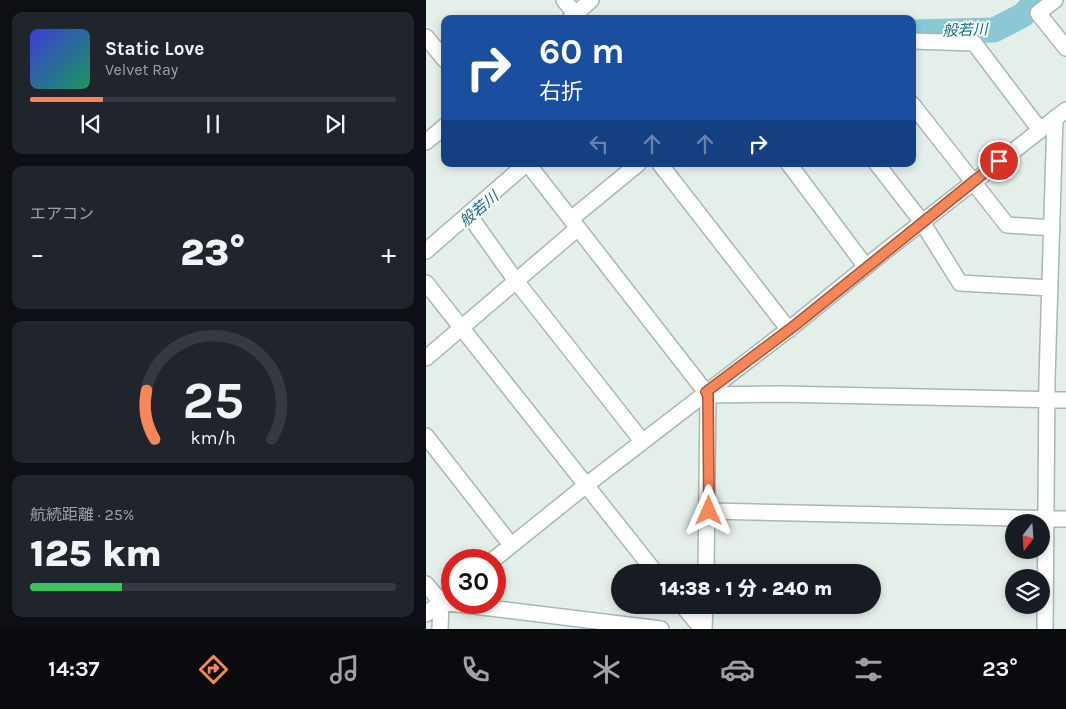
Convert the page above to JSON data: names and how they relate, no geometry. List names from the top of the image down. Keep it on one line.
{"water":["般若川"],"north":"bottom","page":{"turn":["60 m","右折"],"song":["Static Love","Velvet Ray"],"tile":["エアコン",["航続距離 · 25%","125 km"]],"heat":["−","23°","+"],"limit":"30","trip":"14:38 · 1 分 · 240 m","tabs":["14:37","23°"],"gauge":["25","km/h"]}}
